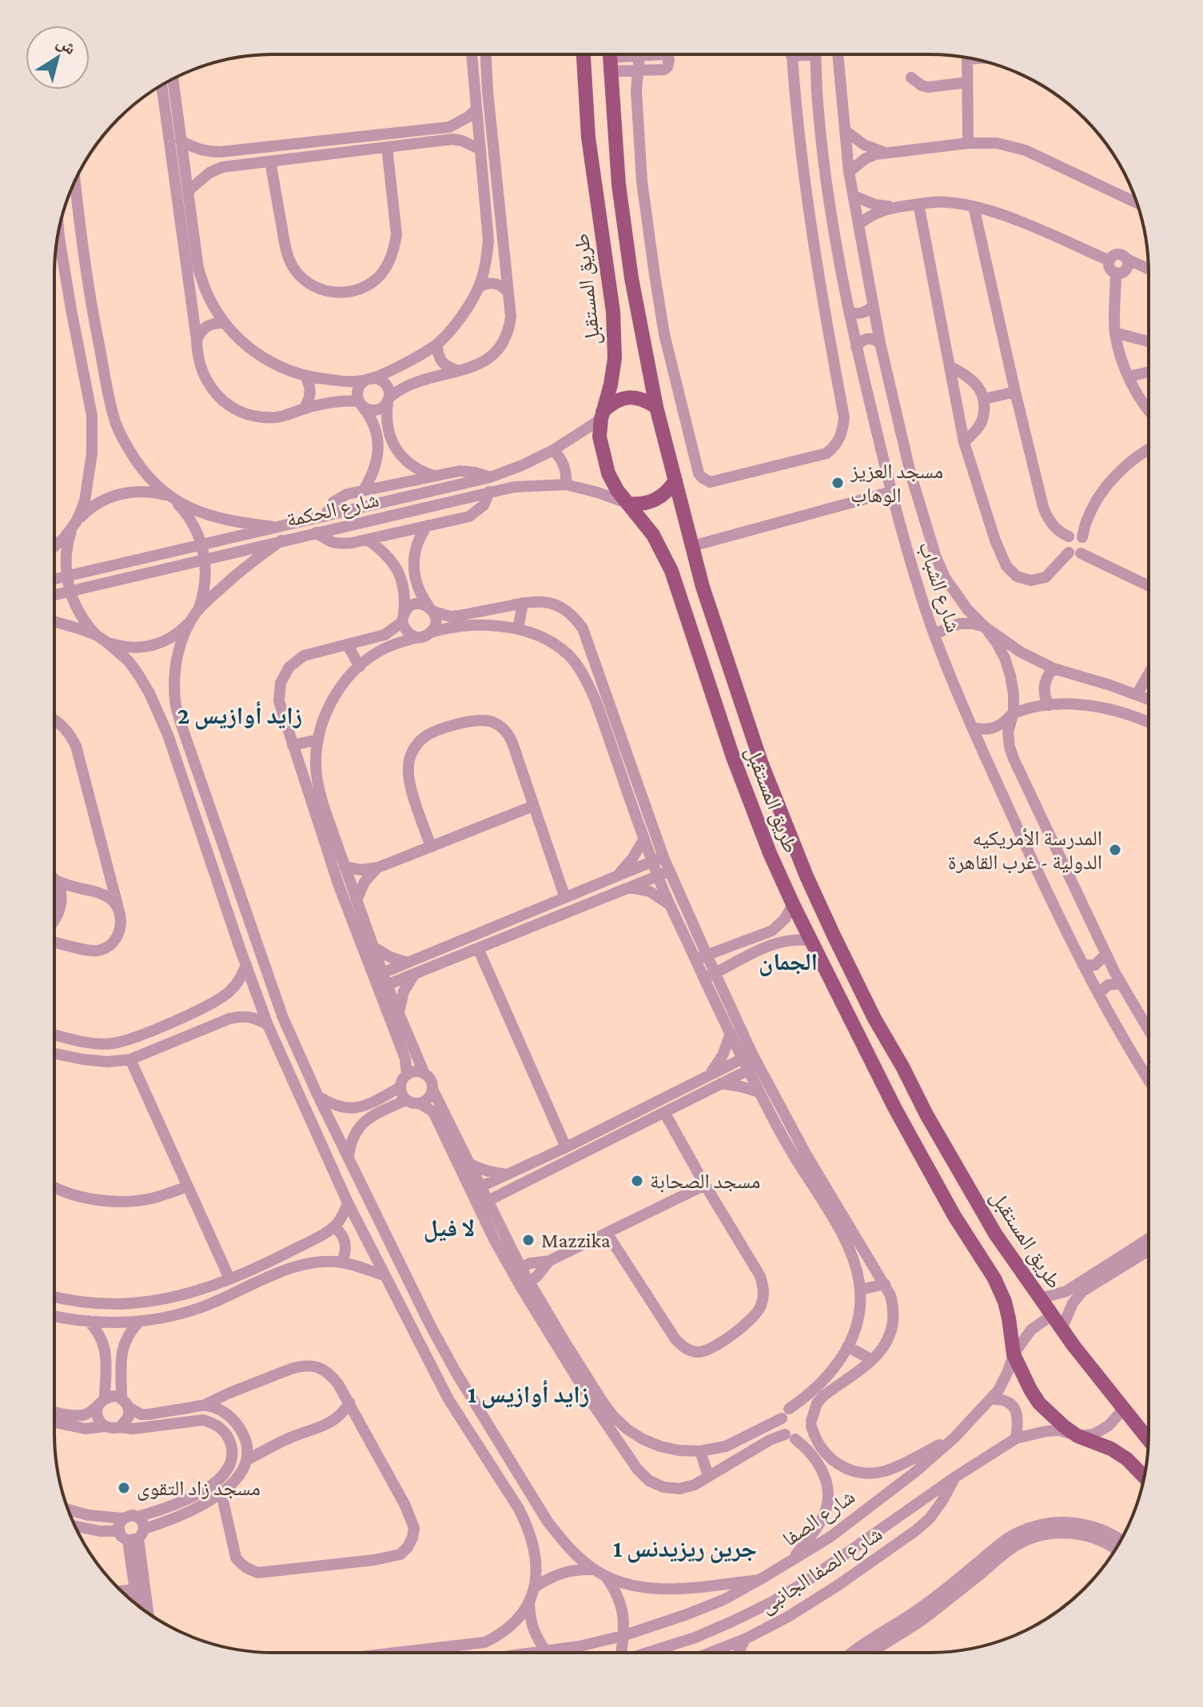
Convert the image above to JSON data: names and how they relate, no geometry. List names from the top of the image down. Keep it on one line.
{"streets":{"main road":["طريق المستقبل"],"street":["شارع الحكمة","شارع الشباب","شارع الصفا","شارع الصفا الجانبى"]},"crossings":[["طريق المستقبل","شارع الحكمة"],["طريق المستقبل","شارع الصفا"]],"districts":["زايد أوازيس 2","الجمان","لا فيل","زايد أوازيس 1","جرين ريزيدنس 1"],"places":["مسجد العزيز الوهاب","المدرسة الأمريكيه الدولية - غرب القاهرة","مسجد الصحابة","Mazzika","مسجد زاد التقوى"],"north":"top right"}
